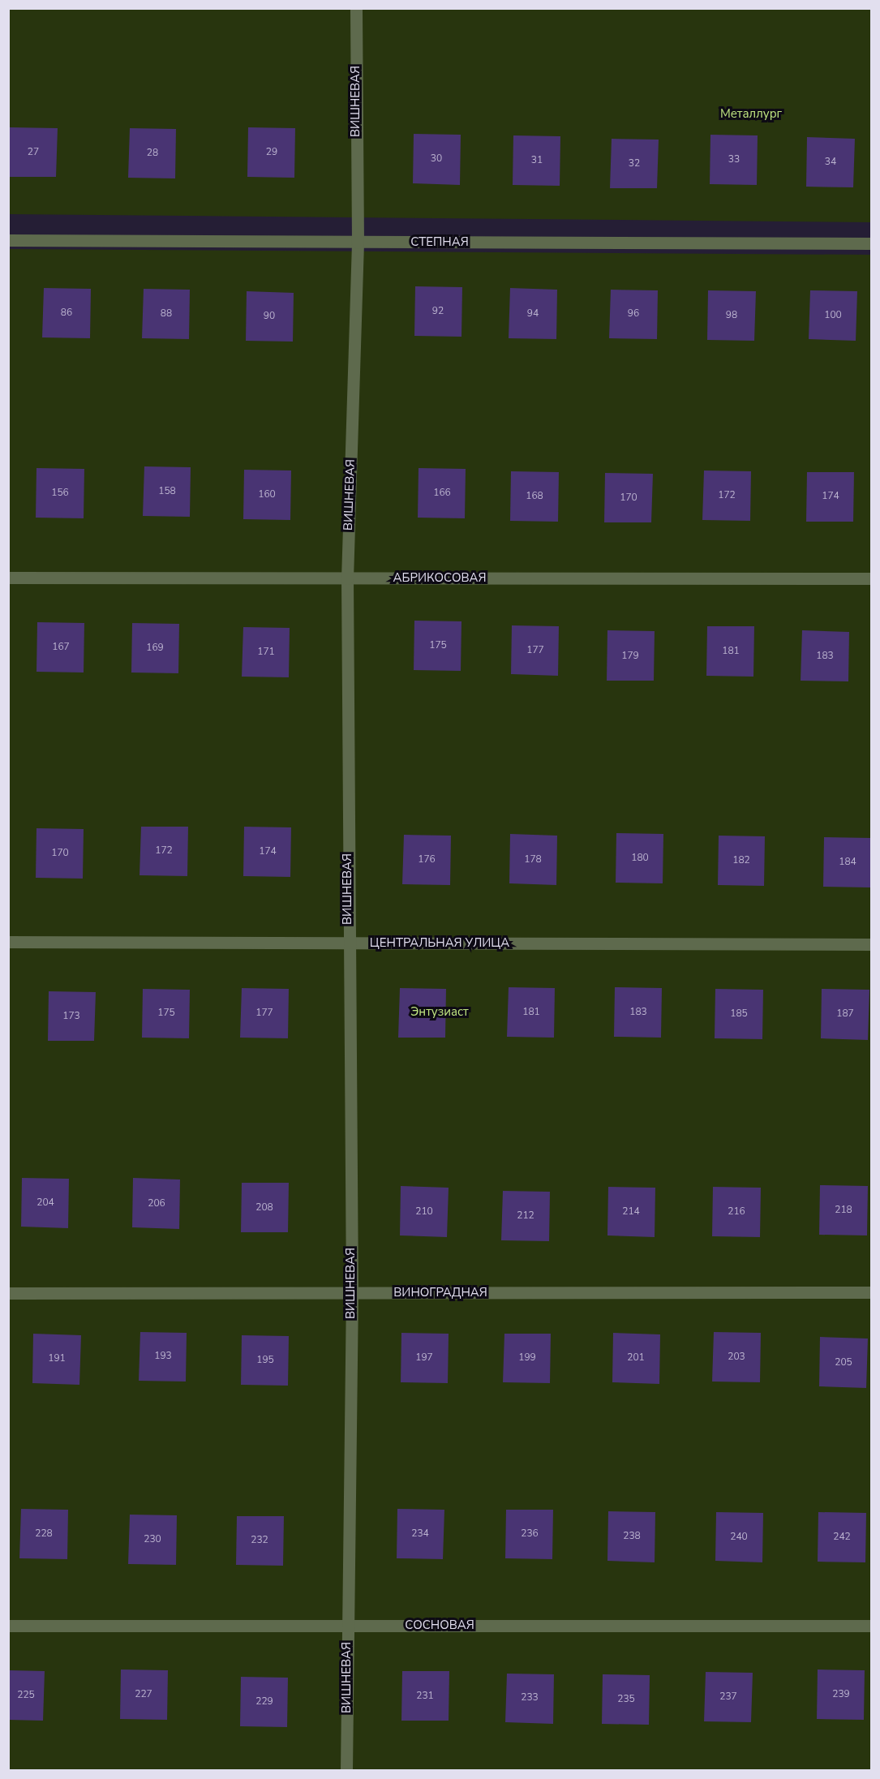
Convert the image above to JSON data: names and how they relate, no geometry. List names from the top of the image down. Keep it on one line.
{"streets":{"street":["ВИШНЕВАЯ","СТЕПНАЯ","АБРИКОСОВАЯ","ЦЕНТРАЛЬНАЯ УЛИЦА","ВИНОГРАДНАЯ","СОСНОВАЯ"]},"crossings":[["ВИШНЕВАЯ","СТЕПНАЯ"],["ВИШНЕВАЯ","АБРИКОСОВАЯ"],["ВИШНЕВАЯ","ЦЕНТРАЛЬНАЯ УЛИЦА"],["ВИШНЕВАЯ","ВИНОГРАДНАЯ"],["ВИШНЕВАЯ","СОСНОВАЯ"]],"parks":["Металлург","Энтузиаст"],"house_numbers":["27","29","28","30","33","31","34","32","92","86","88","94","96","98","100","90","158","156","166","160","172","168","174","170","175","167","169","177","181","171","179","183","172","174","170","180","176","178","182","184","181","183","175","177","185","187","173","204","206","208","218","210","214","216","212","193","203","197","199","201","191","195","205","228","234","236","238","240","242","230","232","227","239","225","231","237","233","235","229"]}
